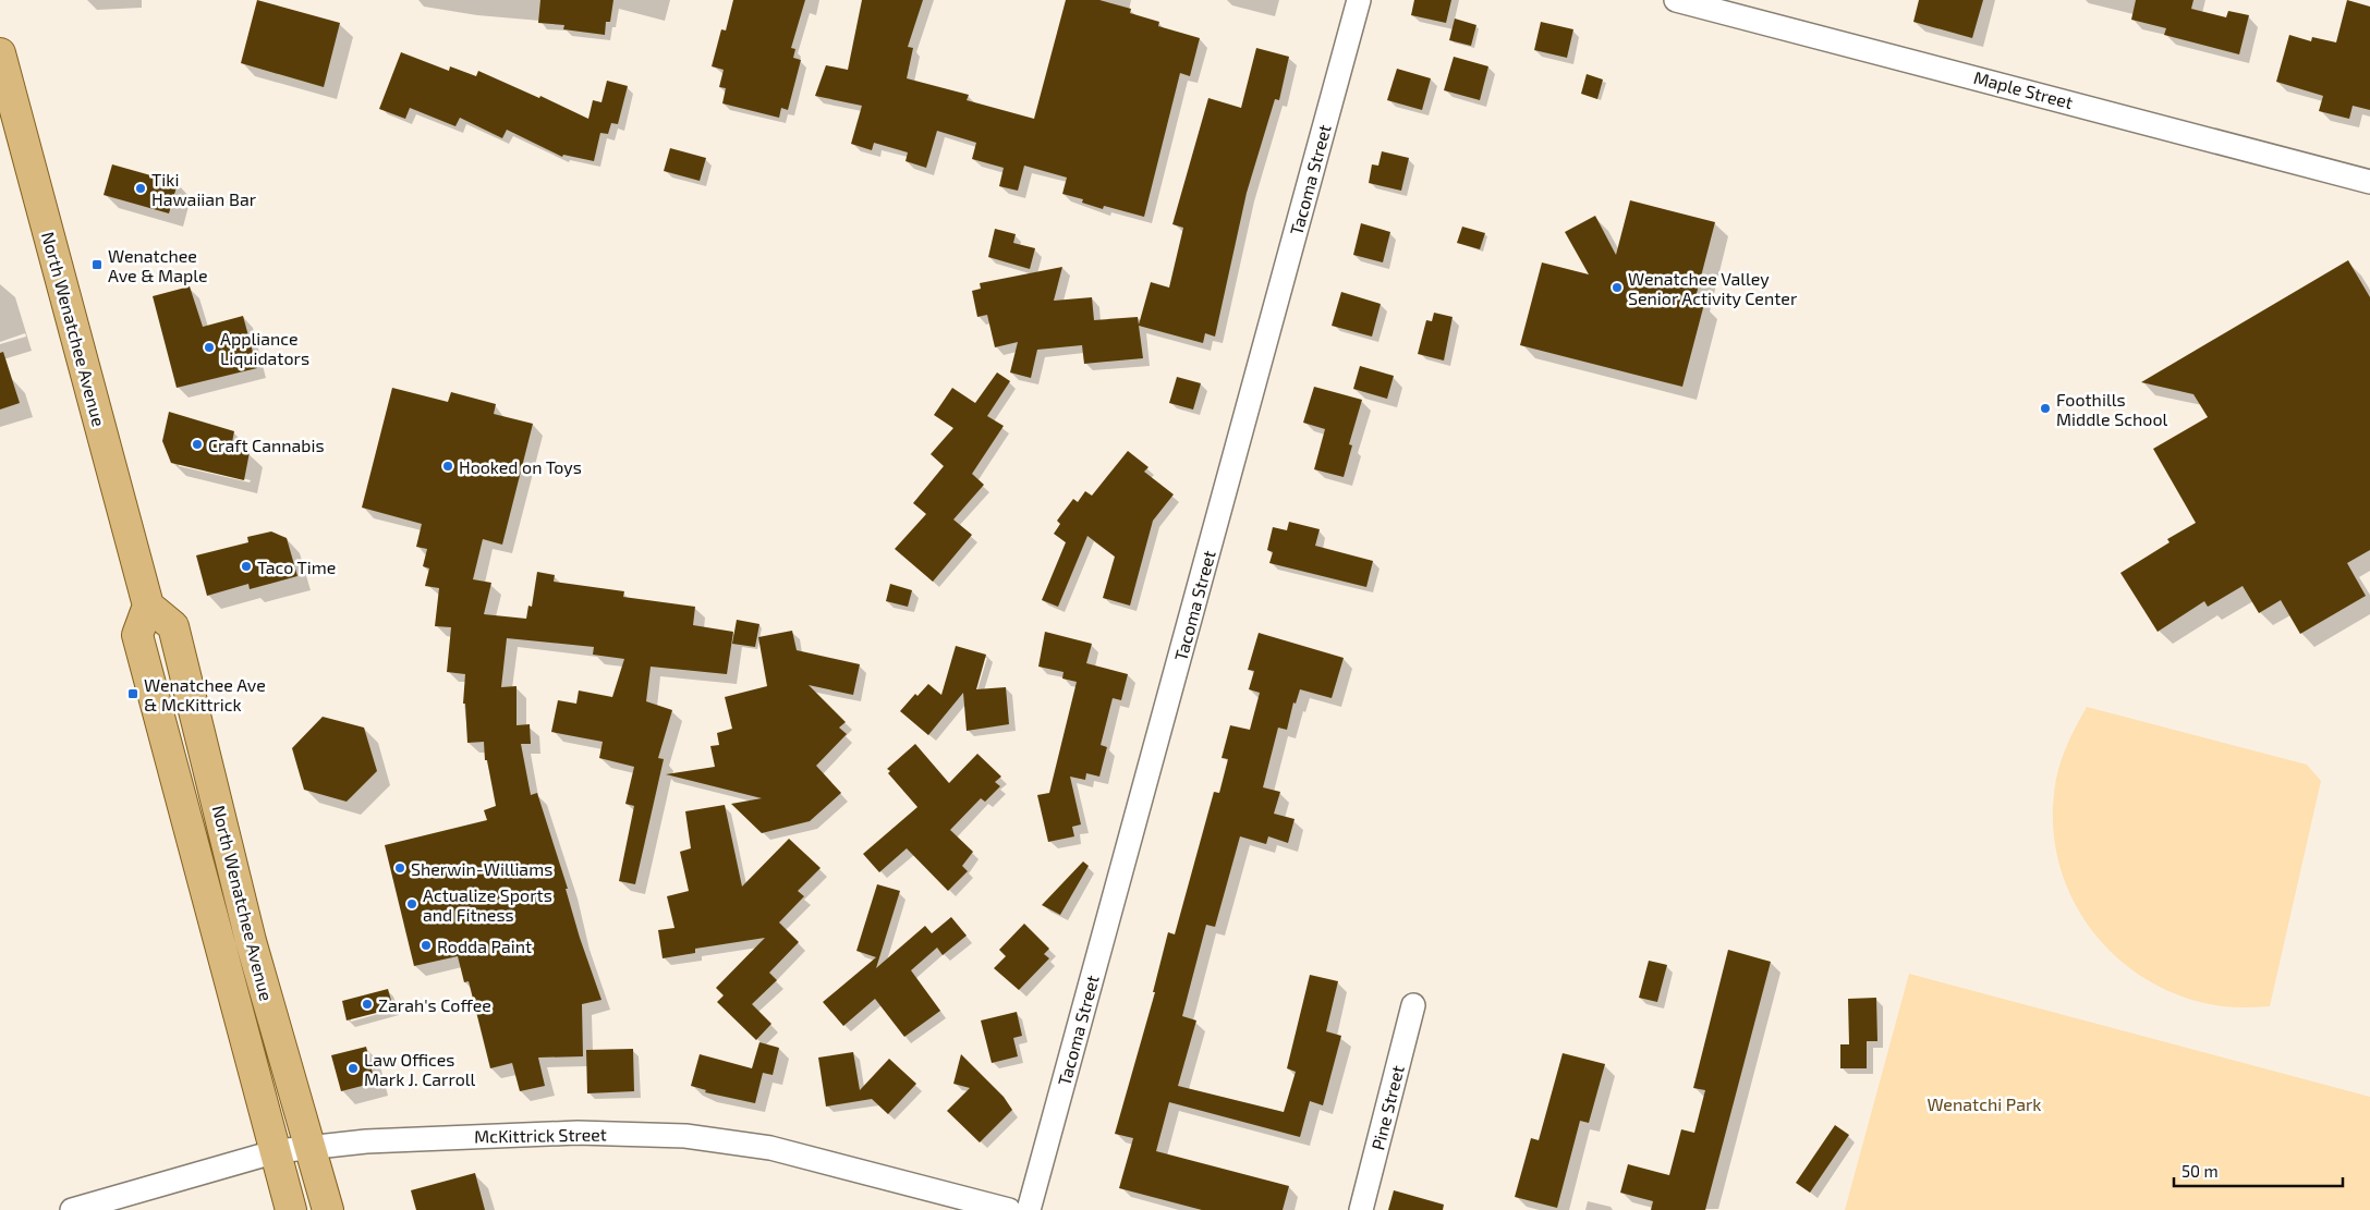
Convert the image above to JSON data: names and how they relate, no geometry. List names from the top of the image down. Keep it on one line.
{"streets":{"main road":["North Wenatchee Avenue"],"street":["Maple Street","Tacoma Street","Pine Street","McKittrick Street"]},"crossings":[["North Wenatchee Avenue","McKittrick Street"]],"parks":["Wenatchi Park"],"places":{"other":["Tiki Hawaiian Bar","Wenatchee Valley Senior Activity Center","Appliance Liquidators","Foothills Middle School","Craft Cannabis","Hooked on Toys","Taco Time","Sherwin-Williams","Actualize Sports and Fitness","Rodda Paint","Zarah's Coffee","Law Offices Mark J. Carroll"],"transit":["Wenatchee Ave & Maple","Wenatchee Ave & McKittrick"]},"scale_bar":"50 m"}
